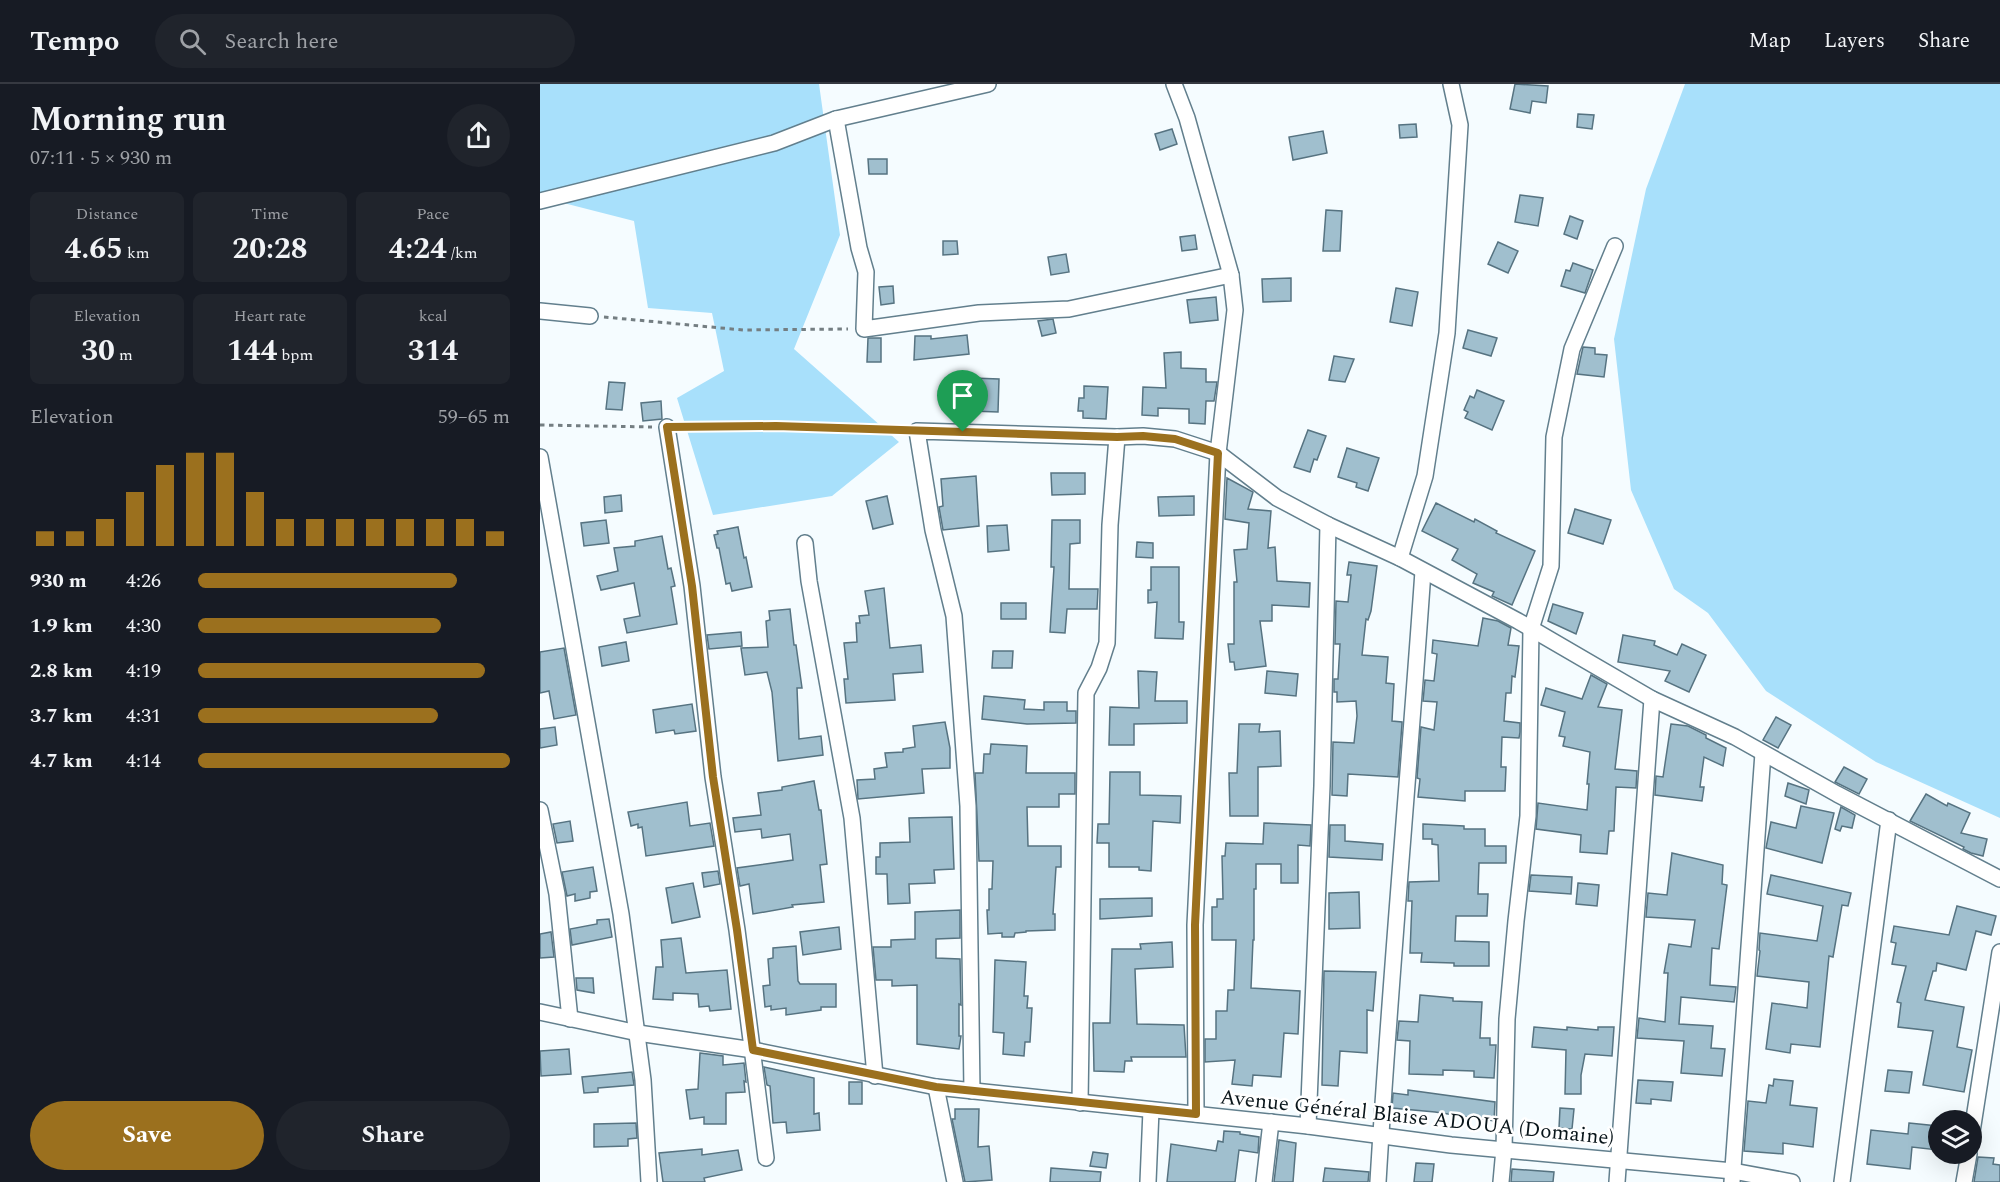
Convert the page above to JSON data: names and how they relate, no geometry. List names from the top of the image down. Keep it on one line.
{"streets":{"street":["Avenue Général Blaise ADOUA (Domaine)"]},"page":{"header":"Tempo","search":"Search here","nav":["Map","Layers","Share"],"heading":["Morning run","07:11 · 5 × 930 m"],"stats":[["Distance","4.65 km"],["Time","20:28"],["Pace","4:24 /km"],["Elevation","30 m"],["Heart rate","144 bpm"],["kcal","314"]],"chart":["Elevation","59–65 m"],"list":[{"name":"930 m","note":"4:26"},{"name":"1.9 km","note":"4:30"},{"name":"2.8 km","note":"4:19"},{"name":"3.7 km","note":"4:31"},{"name":"4.7 km","note":"4:14"}],"buttons":["Save","Share"]}}
